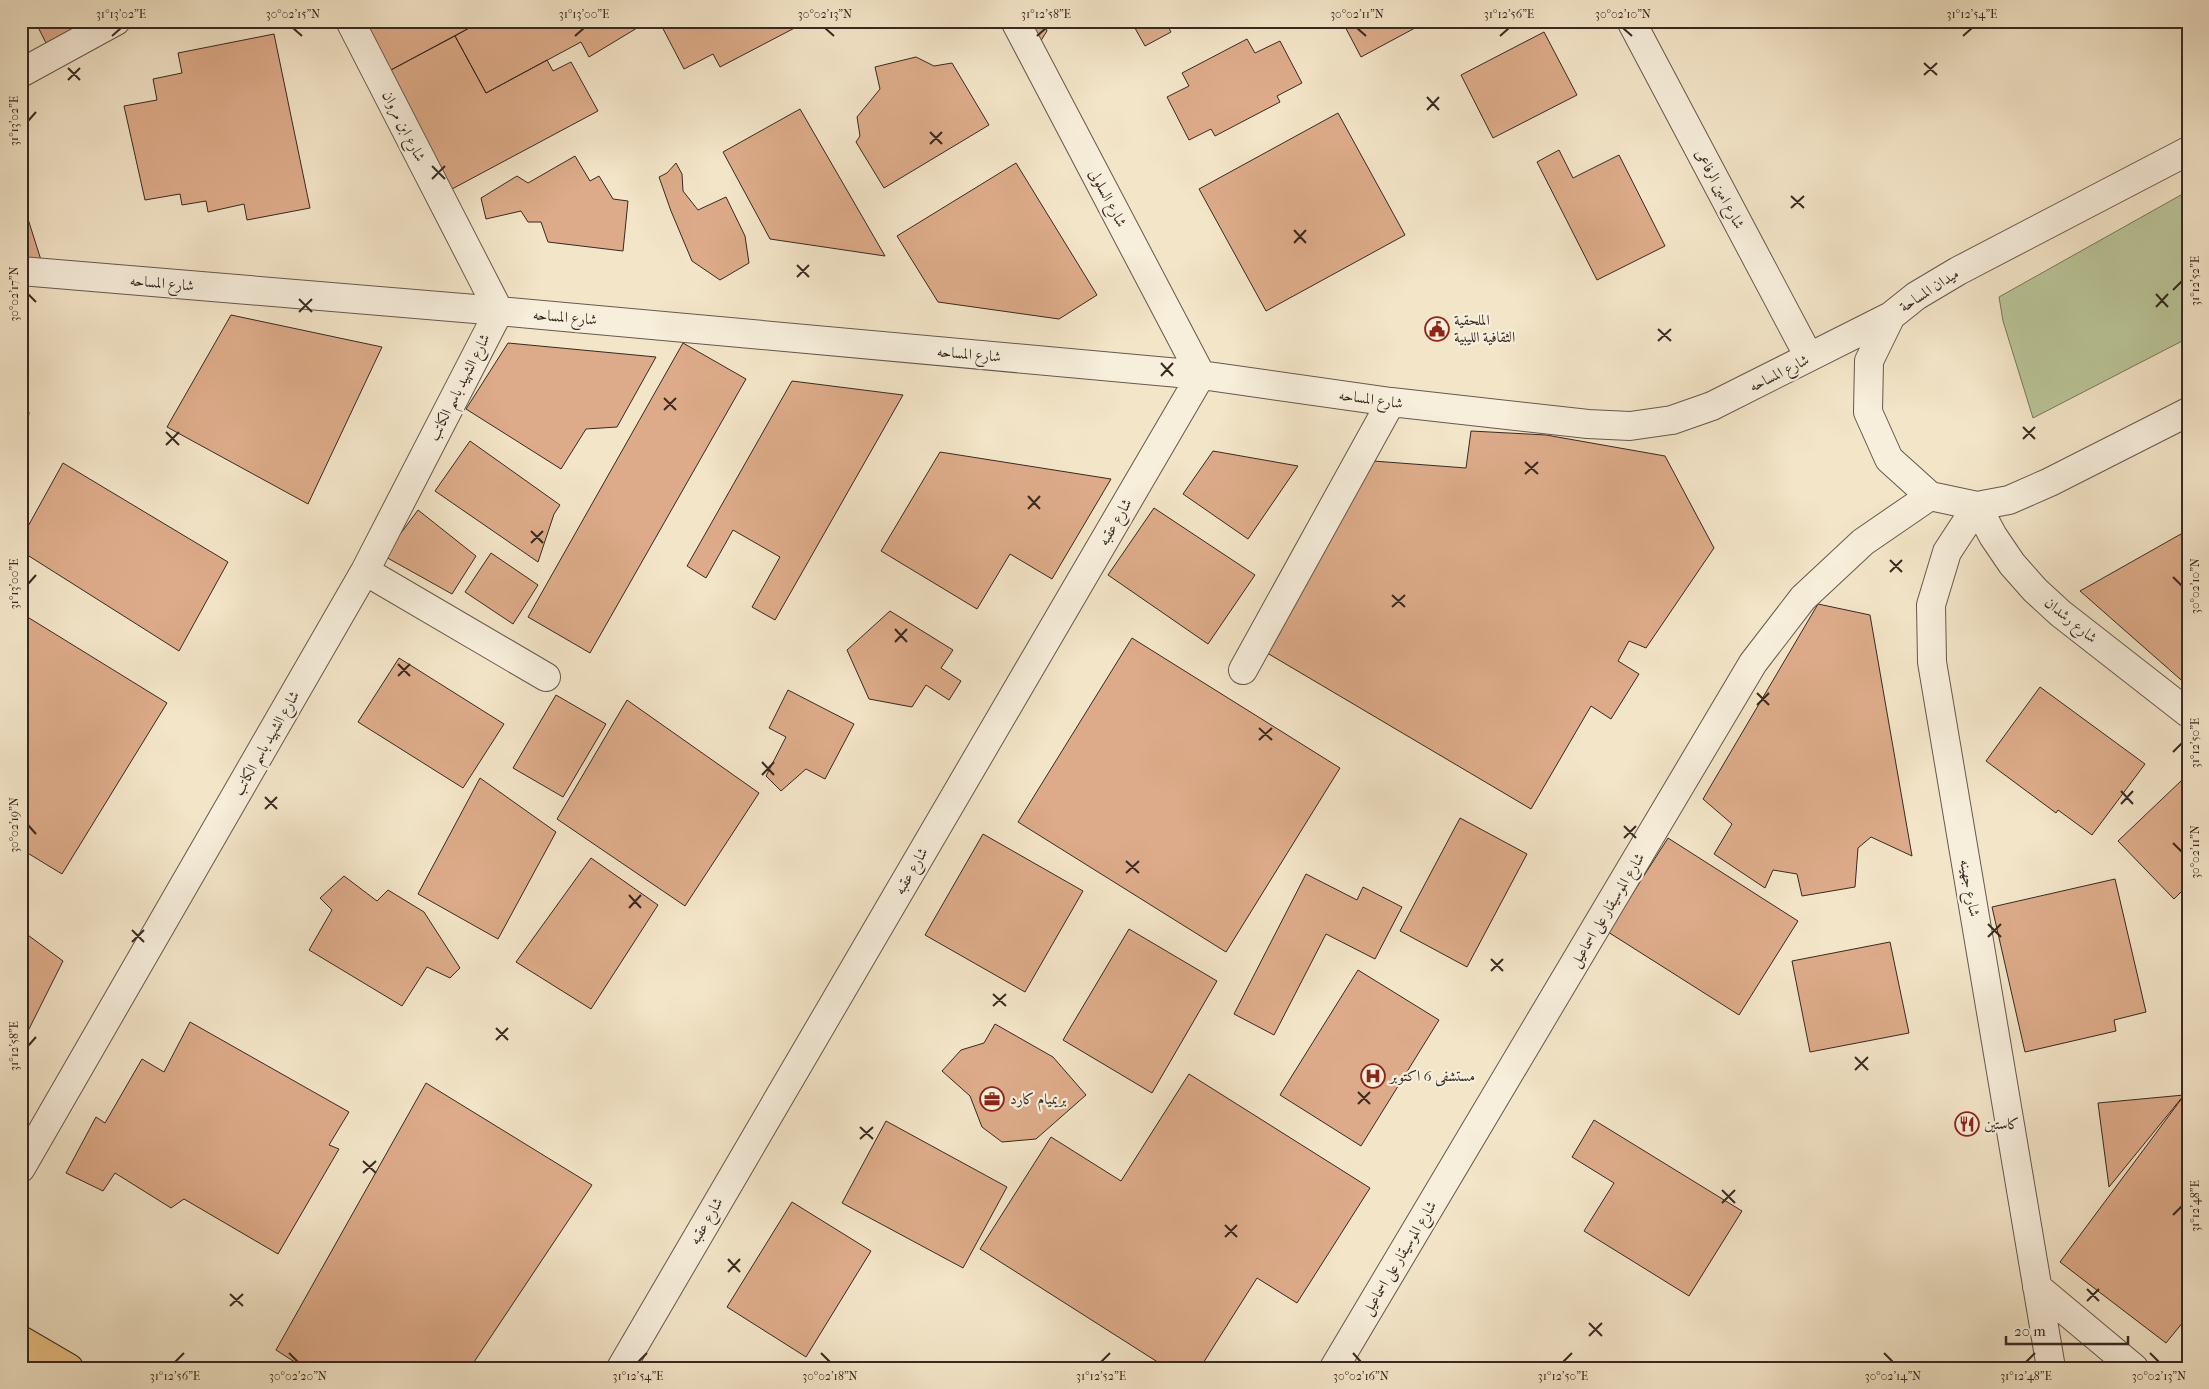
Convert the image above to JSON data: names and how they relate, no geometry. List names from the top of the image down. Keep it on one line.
{"streets":{"street":["شارع ابن مروان","شارع امين الرفاعى","شارع السلولى","شارع المساحه","ميدان المساحة","شارع الشهيد باسم الكاتب","شارع عقبه","شارع رشدان","شارع جهينه","شارع الموسيقار على اسماعيل"]},"crossings":[["شارع ابن مروان","شارع المساحه"],["شارع ابن مروان","شارع الشهيد باسم الكاتب"],["شارع امين الرفاعى","شارع المساحه"],["شارع السلولى","شارع المساحه"],["شارع السلولى","شارع عقبه"],["شارع المساحه","ميدان المساحة"],["شارع المساحه","شارع الشهيد باسم الكاتب"],["شارع المساحه","شارع عقبه"],["ميدان المساحة","شارع الموسيقار على اسماعيل"],["شارع رشدان","شارع جهينه"]],"places":{"public building":["الملحقية الثقافية الليبية"],"hospital":["مستشفى 6 اكتوبر"],"office":["بريميام كارد"],"restaurant":["كاستين"]},"scale_bar":"20 m","coordinates":["31°13'02\"E","30°02'15\"N","31°13'00\"E","30°02'13\"N","31°12'58\"E","30°02'11\"N","31°12'56\"E","30°02'10\"N","31°12'54\"E","31°12'52\"E","30°02'17\"N","31°12'50\"E","30°02'19\"N","31°12'48\"E","30°02'20\"N","30°02'18\"N","30°02'16\"N","30°02'14\"N"]}
